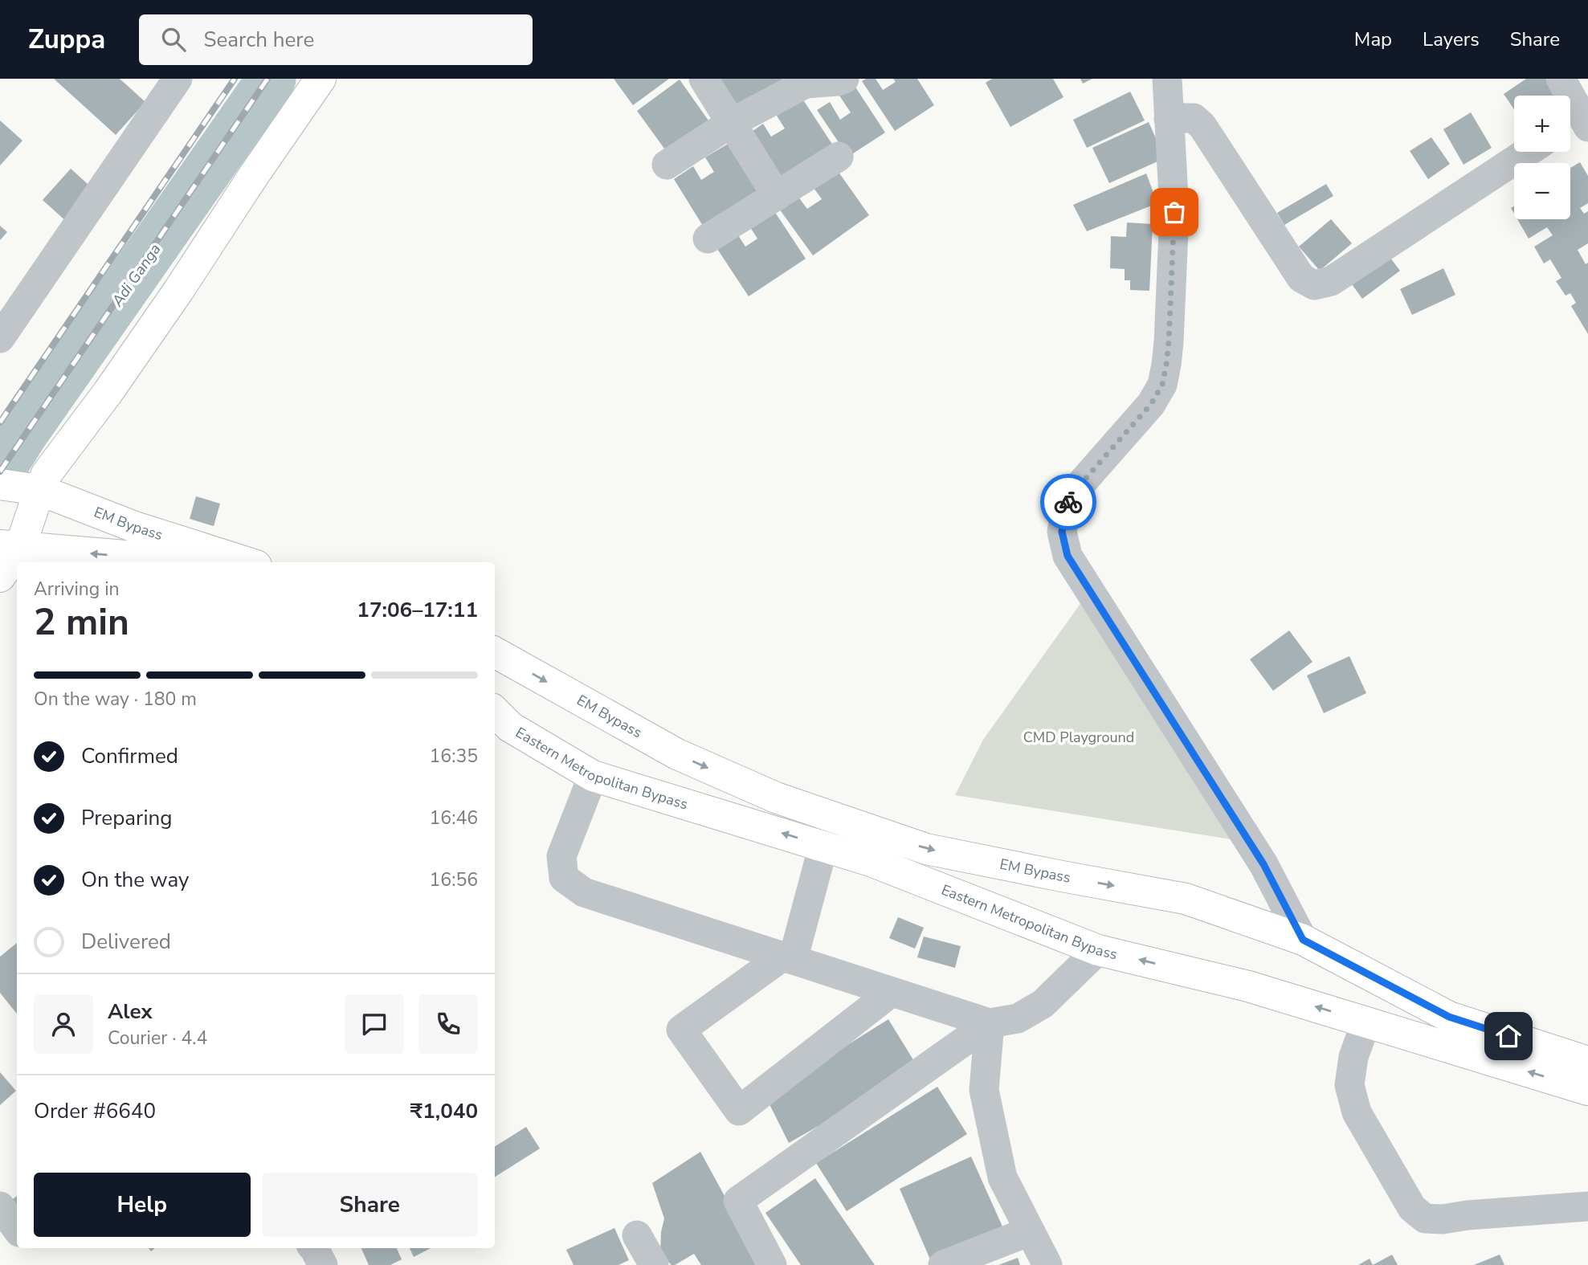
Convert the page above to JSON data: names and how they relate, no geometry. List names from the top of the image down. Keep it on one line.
{"streets":{"main road":["EM Bypass","Eastern Metropolitan Bypass"]},"crossings":[["EM Bypass","Eastern Metropolitan Bypass"]],"one_way":["EM Bypass","Eastern Metropolitan Bypass"],"water":["Adi Ganga"],"parks":["CMD Playground"],"page":{"header":"Zuppa","search":"Search here","nav":["Map","Layers","Share"],"map_buttons":["+","−"],"heading":["2 min","Arriving in","17:06–17:11"],"panel":["Alex","Courier · 4.4","Order #6640","₹1,040"],"bar":"On the way · 180 m","list":[["Confirmed","16:35"],["Preparing","16:46"],["On the way","16:56"],"Delivered"],"buttons":["Help","Share"]}}
